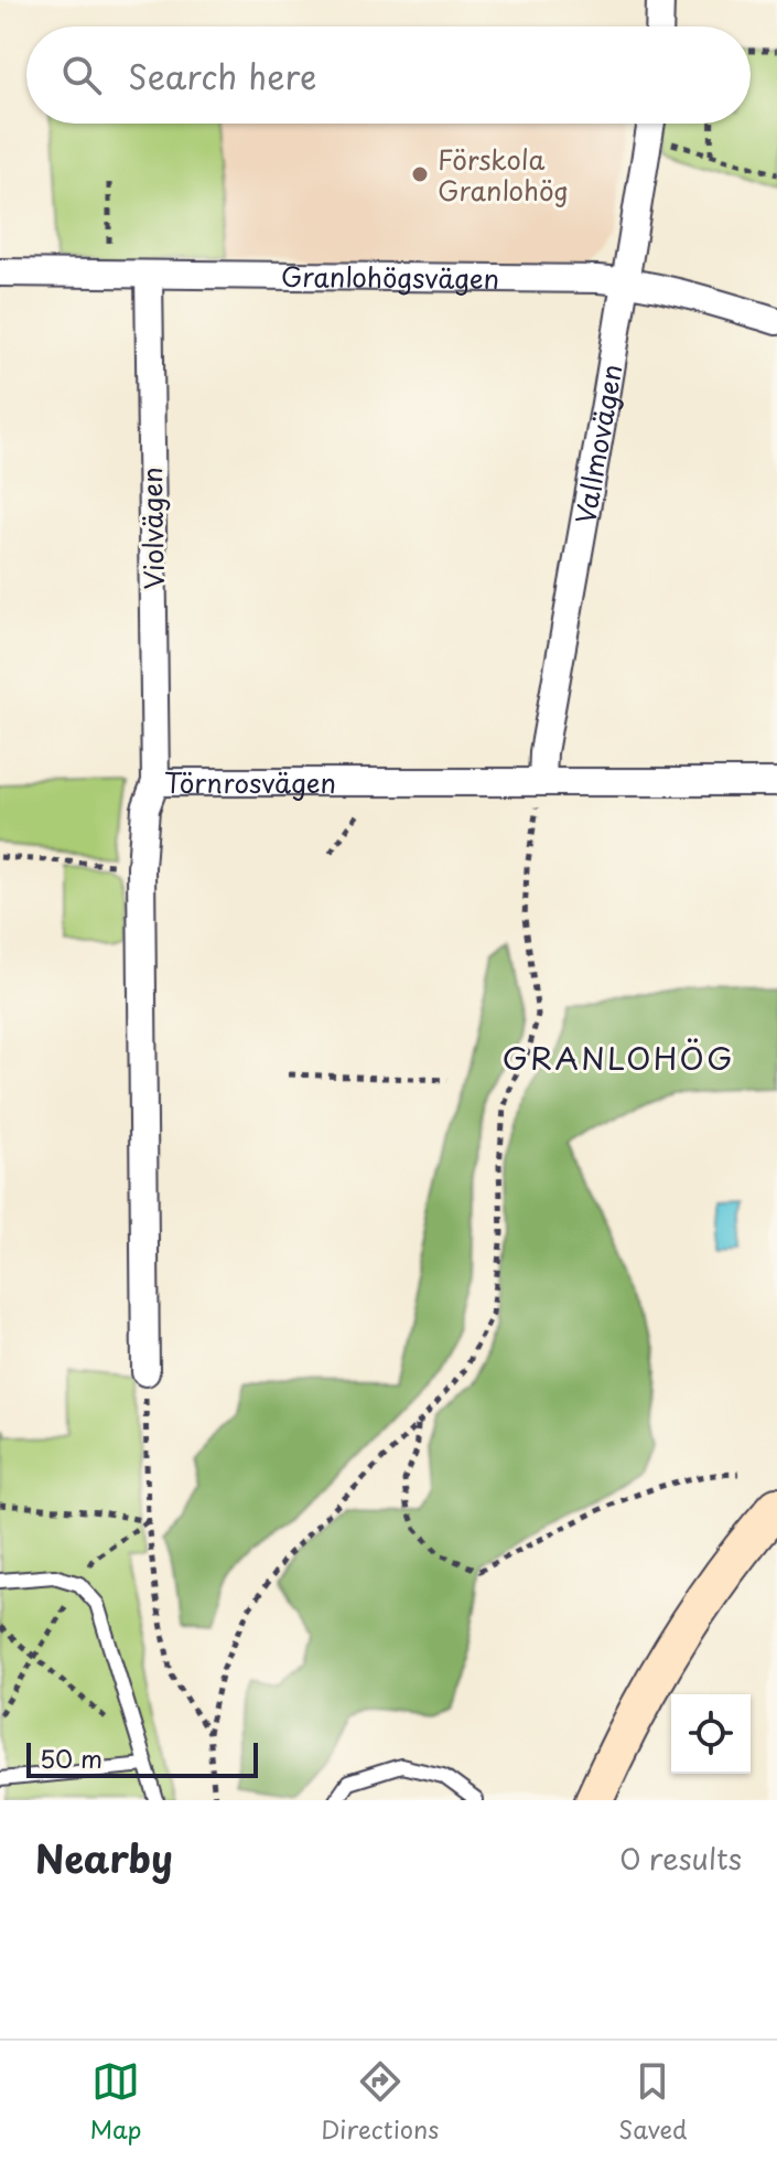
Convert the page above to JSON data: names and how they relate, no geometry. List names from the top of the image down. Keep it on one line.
{"streets":{"street":["Granlohögsvägen","Vallmovägen","Violvägen","Törnrosvägen"]},"crossings":[["Granlohögsvägen","Vallmovägen"],["Granlohögsvägen","Violvägen"],["Vallmovägen","Törnrosvägen"],["Violvägen","Törnrosvägen"]],"districts":["GRANLOHÖG"],"places":["Förskola Granlohög"],"scale_bar":"50 m","page":{"search":"Search here","scale":"50 m","heading":["Nearby","0 results"],"nav":["Map","Directions","Saved"]}}
